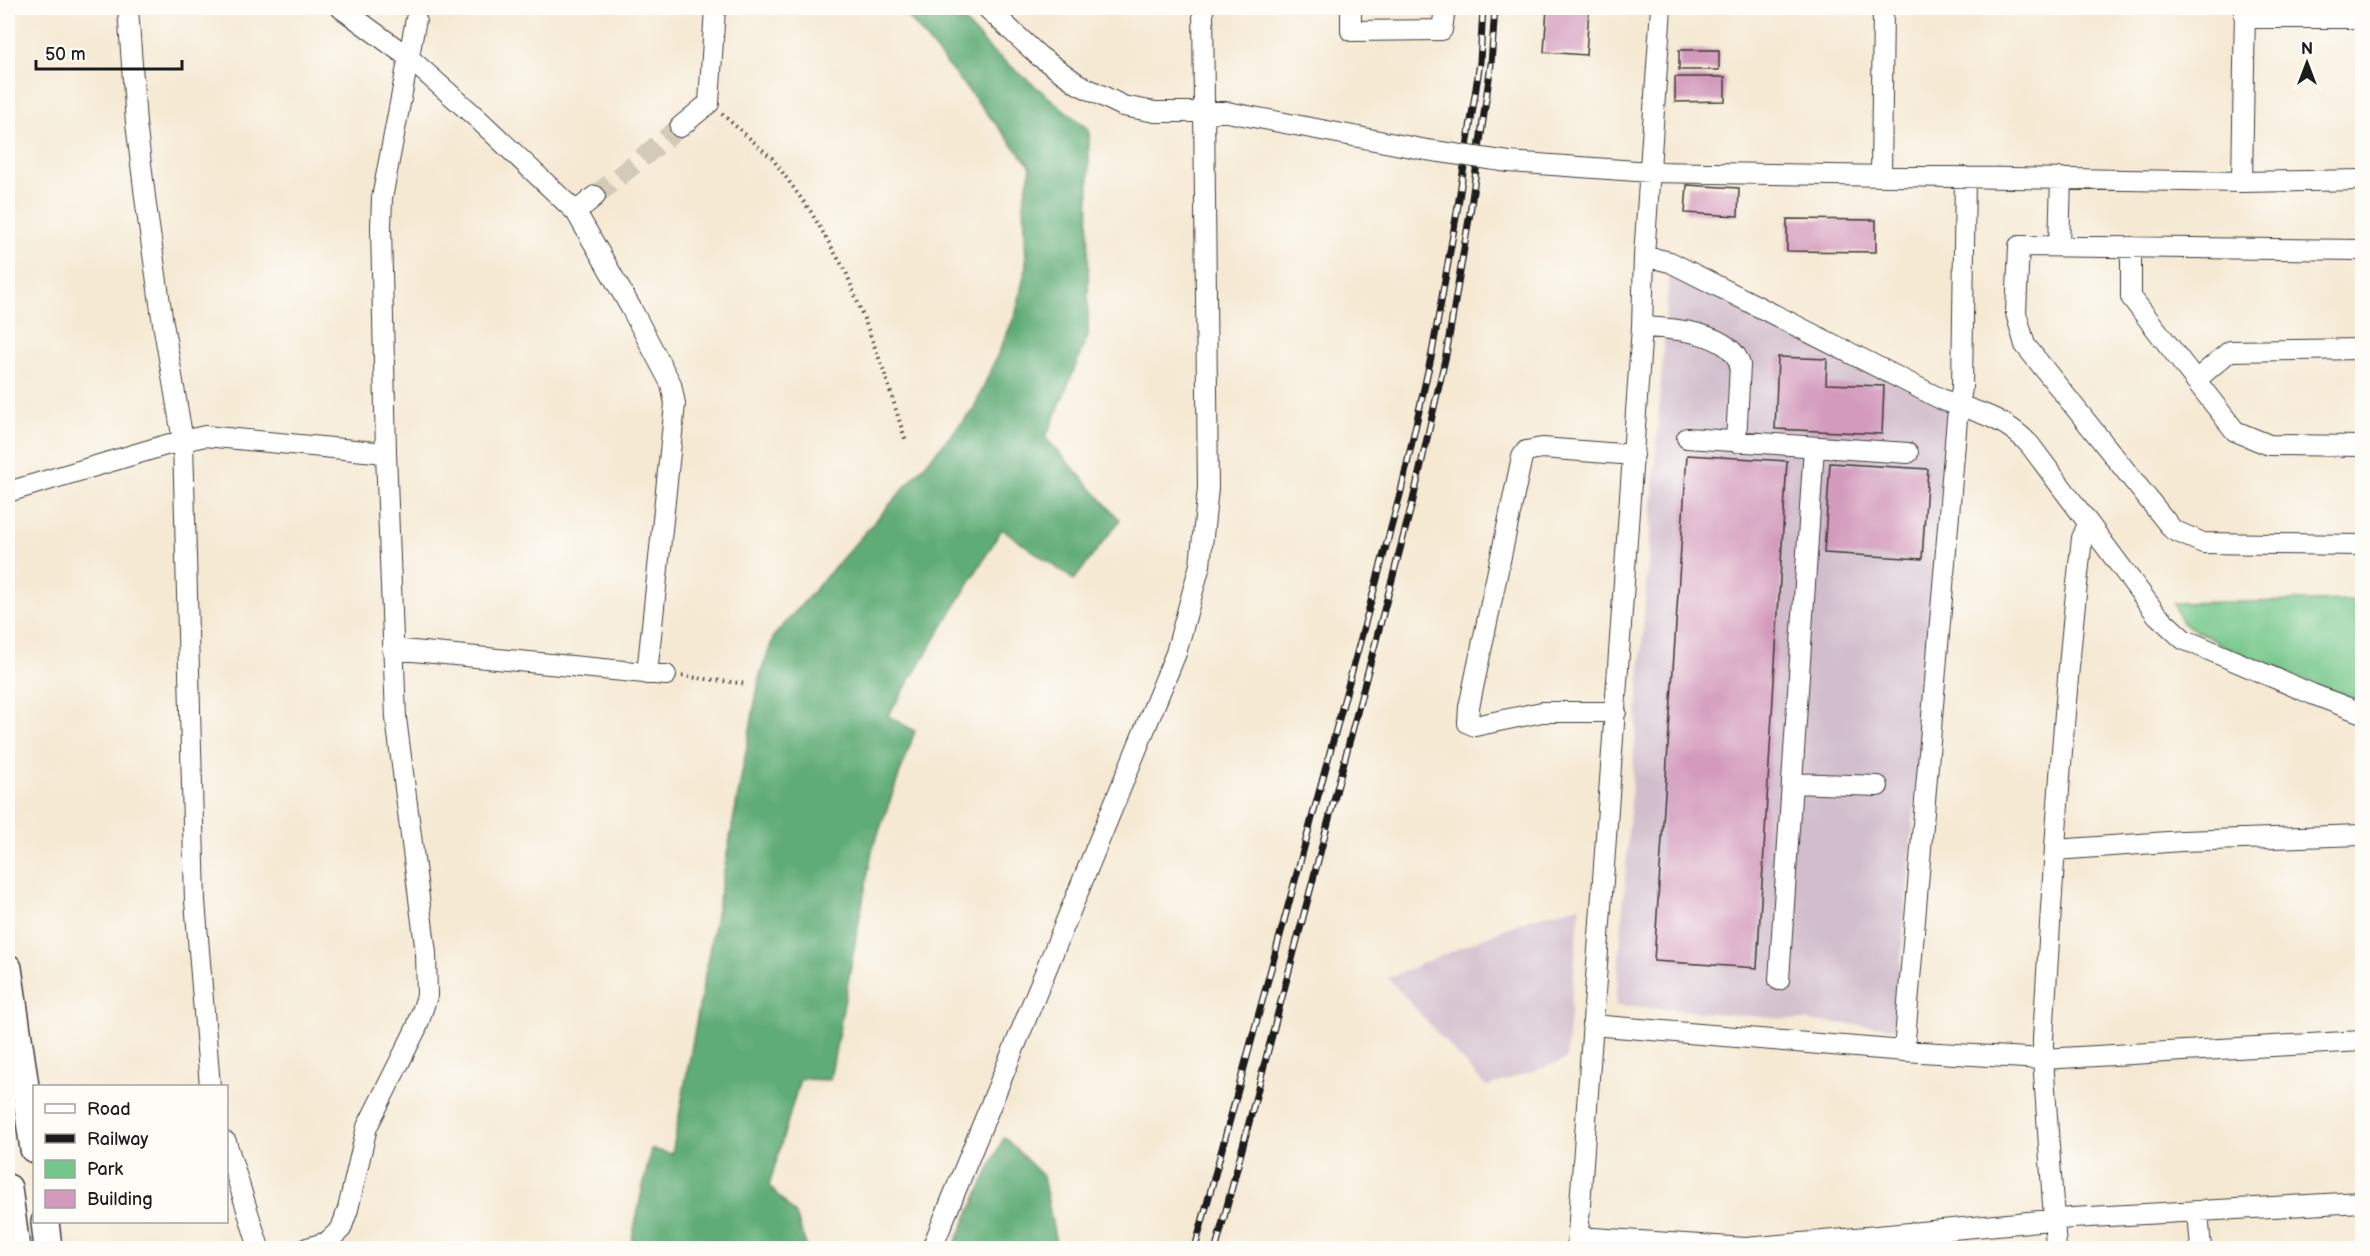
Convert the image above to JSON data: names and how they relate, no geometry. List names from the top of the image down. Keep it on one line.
{"legend":["Road","Railway","Park","Building"],"scale_bar":"50 m","north":"top"}
